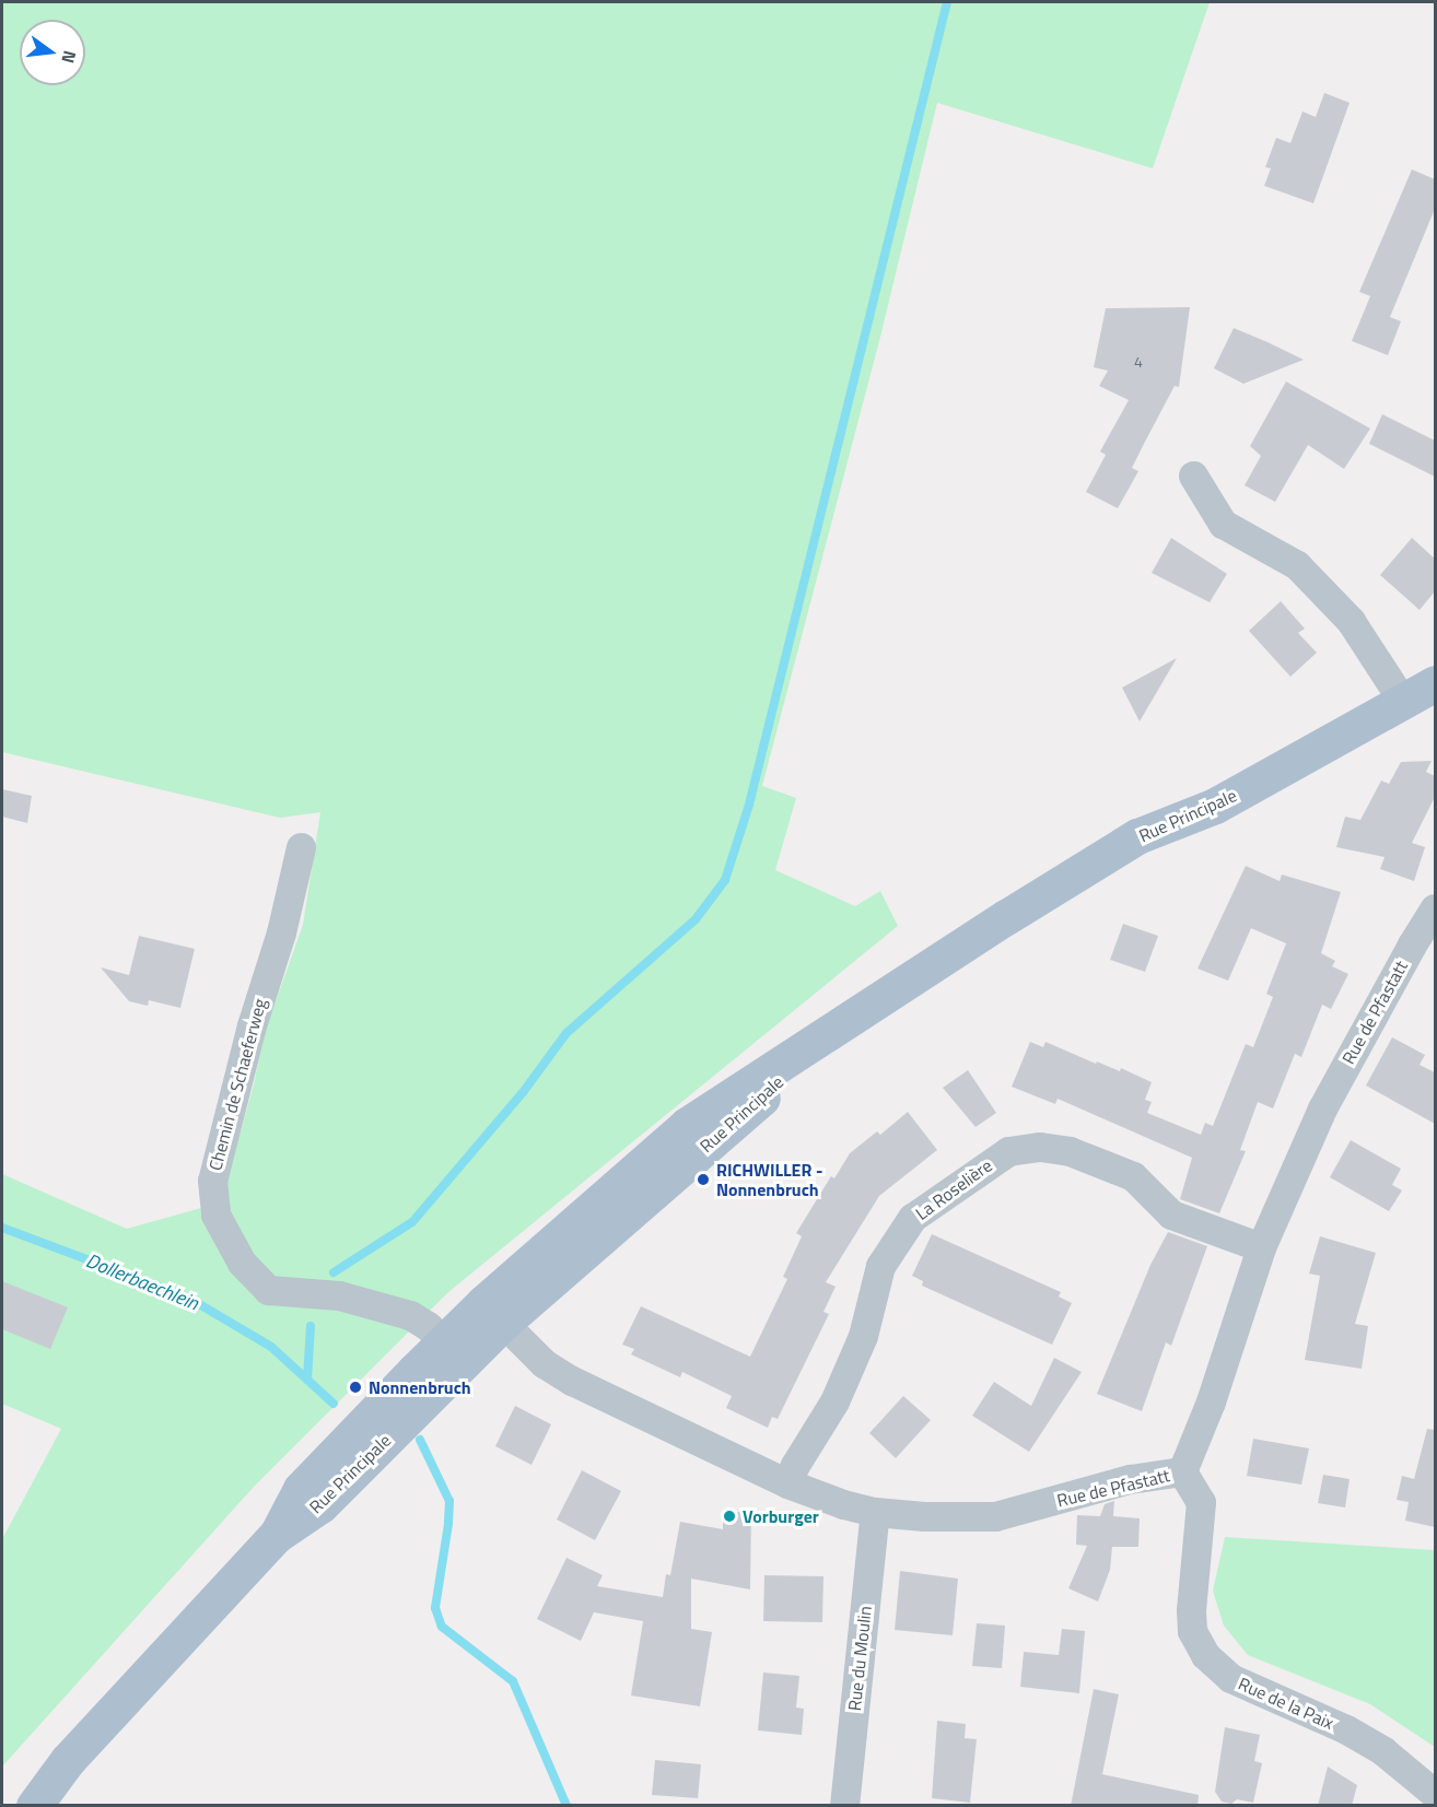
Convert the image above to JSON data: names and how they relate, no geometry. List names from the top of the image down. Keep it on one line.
{"streets":{"main road":["Rue Principale"],"street":["Rue de Pfastatt","Chemin de Schaeferweg","La Roselière","Rue du Moulin","Rue de la Paix"]},"crossings":[["Rue Principale","Rue de Pfastatt"],["Rue Principale","Chemin de Schaeferweg"],["Rue de Pfastatt","La Roselière"],["Rue de Pfastatt","Rue du Moulin"],["Rue de Pfastatt","Rue de la Paix"]],"water":["Dollerbaechlein"],"places":["RICHWILLER - Nonnenbruch","Nonnenbruch","Vorburger"],"house_numbers":["4"],"north":"right"}
